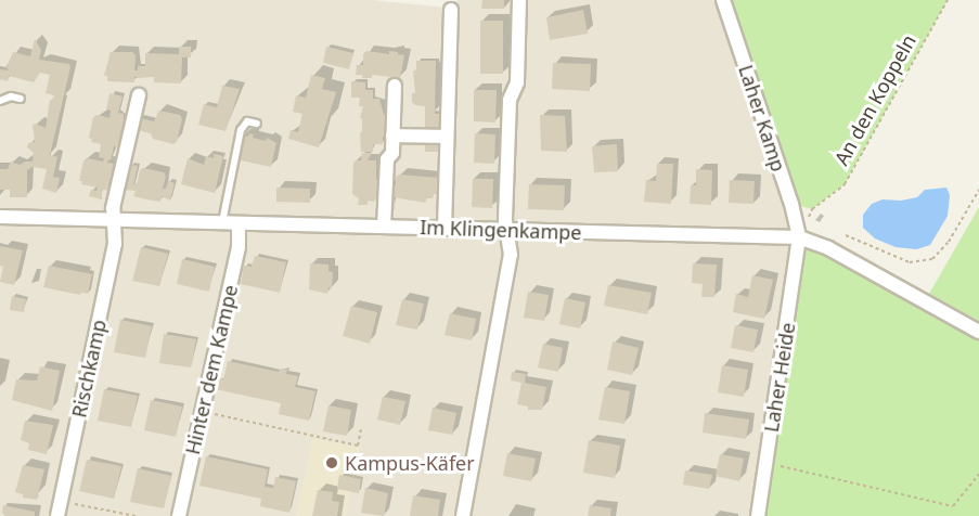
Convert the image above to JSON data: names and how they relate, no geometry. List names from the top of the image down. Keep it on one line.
{"streets":{"street":["Laher Kamp","Im Klingenkampe","Rischkamp","Hinter dem Kampe","Laher Heide"],"path":["An den Koppeln"]},"crossings":[["An den Koppeln","Laher Kamp"],["An den Koppeln","Im Klingenkampe"],["An den Koppeln","Laher Heide"],["Laher Kamp","Im Klingenkampe"],["Laher Kamp","Laher Heide"],["Im Klingenkampe","Rischkamp"],["Im Klingenkampe","Hinter dem Kampe"],["Im Klingenkampe","Laher Heide"]],"places":["Kampus-Käfer"]}
